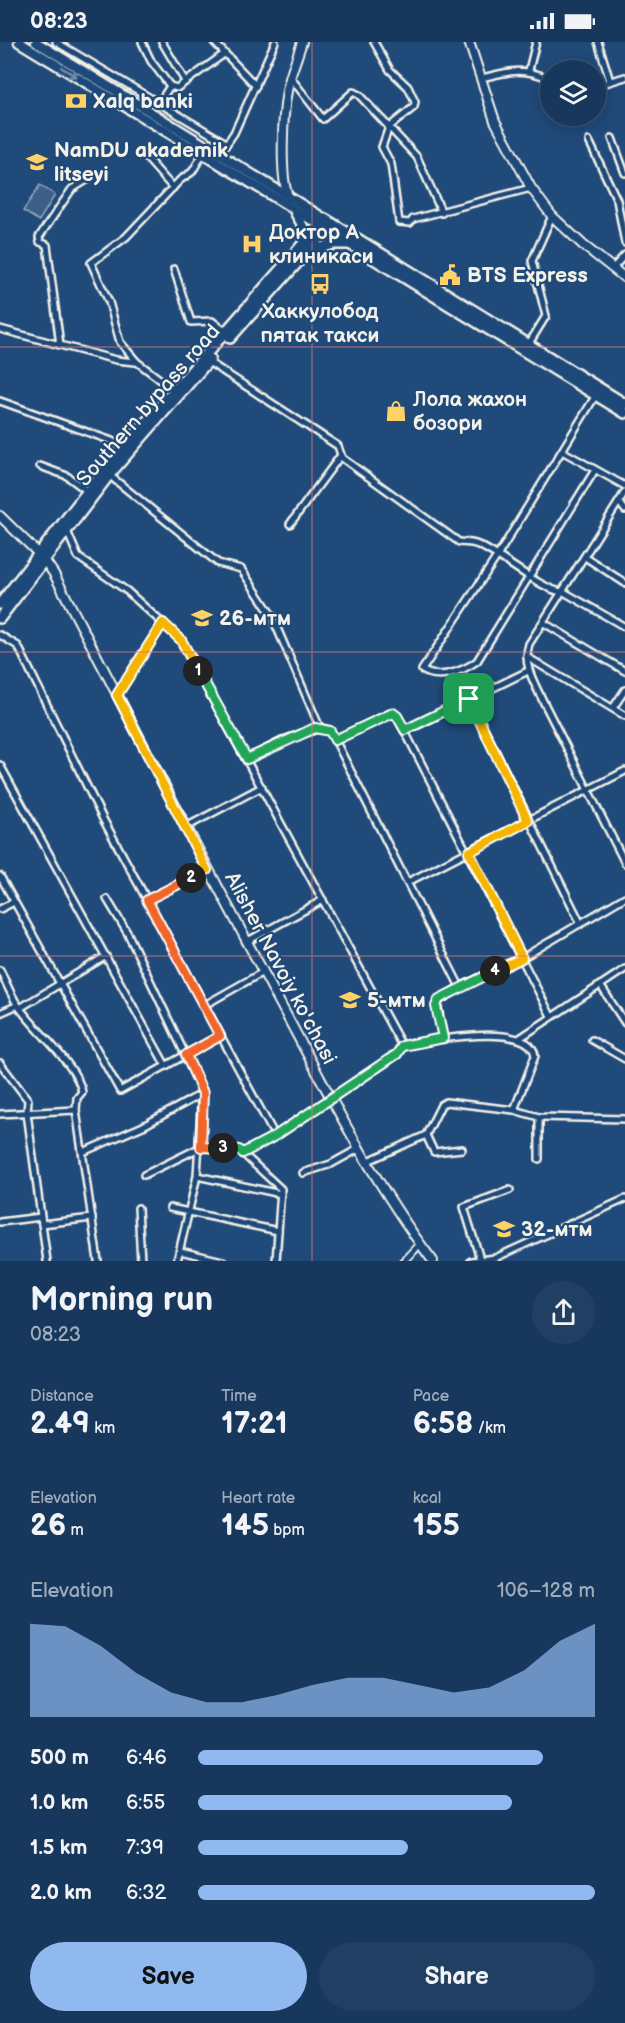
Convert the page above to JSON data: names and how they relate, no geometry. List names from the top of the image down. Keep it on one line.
{"streets":{"highway":["Southern bypass road"],"main road":["Alisher Navoiy ko'chasi"]},"crossings":[["Southern bypass road","Alisher Navoiy ko'chasi"]],"places":{"bank":["Xalq banki"],"school or university":["NamDU akademik litseyi","26-мтм","5-мтм","32-мтм"],"hospital":["Доктор А клиникаси"],"public building":["BTS Express"],"bus stop":["Хаккулобод пятак такси"],"shop":["Лола жахон бозори"]},"page":{"status":"08:23","pins":["1","2","4","3"],"heading":["Morning run","08:23"],"stats":[["Distance","2.49 km"],["Time","17:21"],["Pace","6:58 /km"],["Elevation","26 m"],["Heart rate","145 bpm"],["kcal","155"]],"chart":["Elevation","106–128 m"],"list":[{"name":"500 m","note":"6:46"},{"name":"1.0 km","note":"6:55"},{"name":"1.5 km","note":"7:39"},{"name":"2.0 km","note":"6:32"}],"buttons":["Save","Share"]}}
